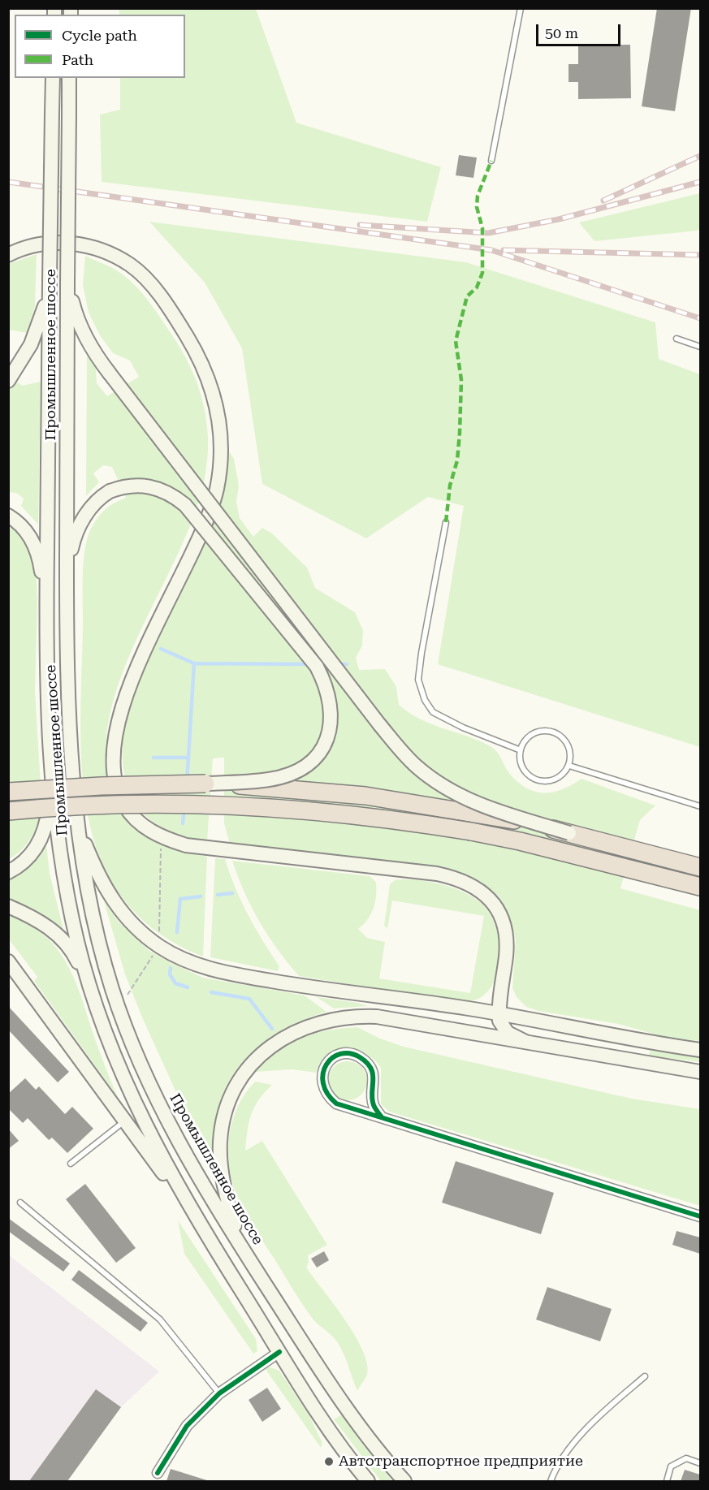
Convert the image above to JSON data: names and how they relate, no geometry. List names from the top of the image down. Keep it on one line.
{"streets":{"main road":["Промышленное шоссе"]},"places":["Автотранспортное предприятие"],"legend":["Cycle path","Path"],"scale_bar":"50 m"}
